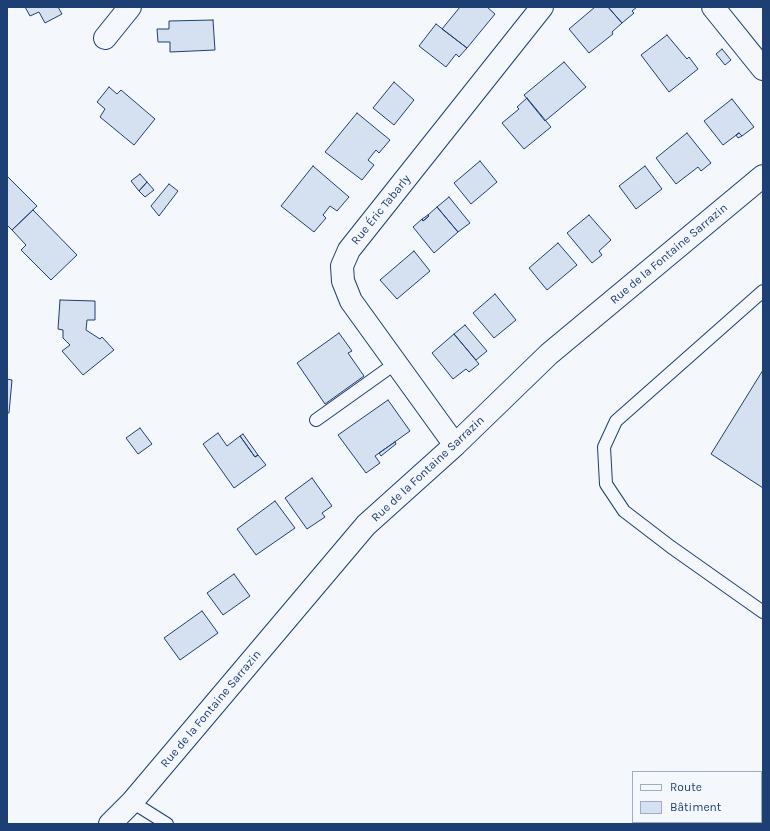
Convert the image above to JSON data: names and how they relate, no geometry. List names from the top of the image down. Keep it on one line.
{"streets":{"street":["Rue Éric Tabarly","Rue de la Fontaine Sarrazin"]},"crossings":[["Rue Éric Tabarly","Rue de la Fontaine Sarrazin"]],"legend":["Route","Bâtiment"]}
